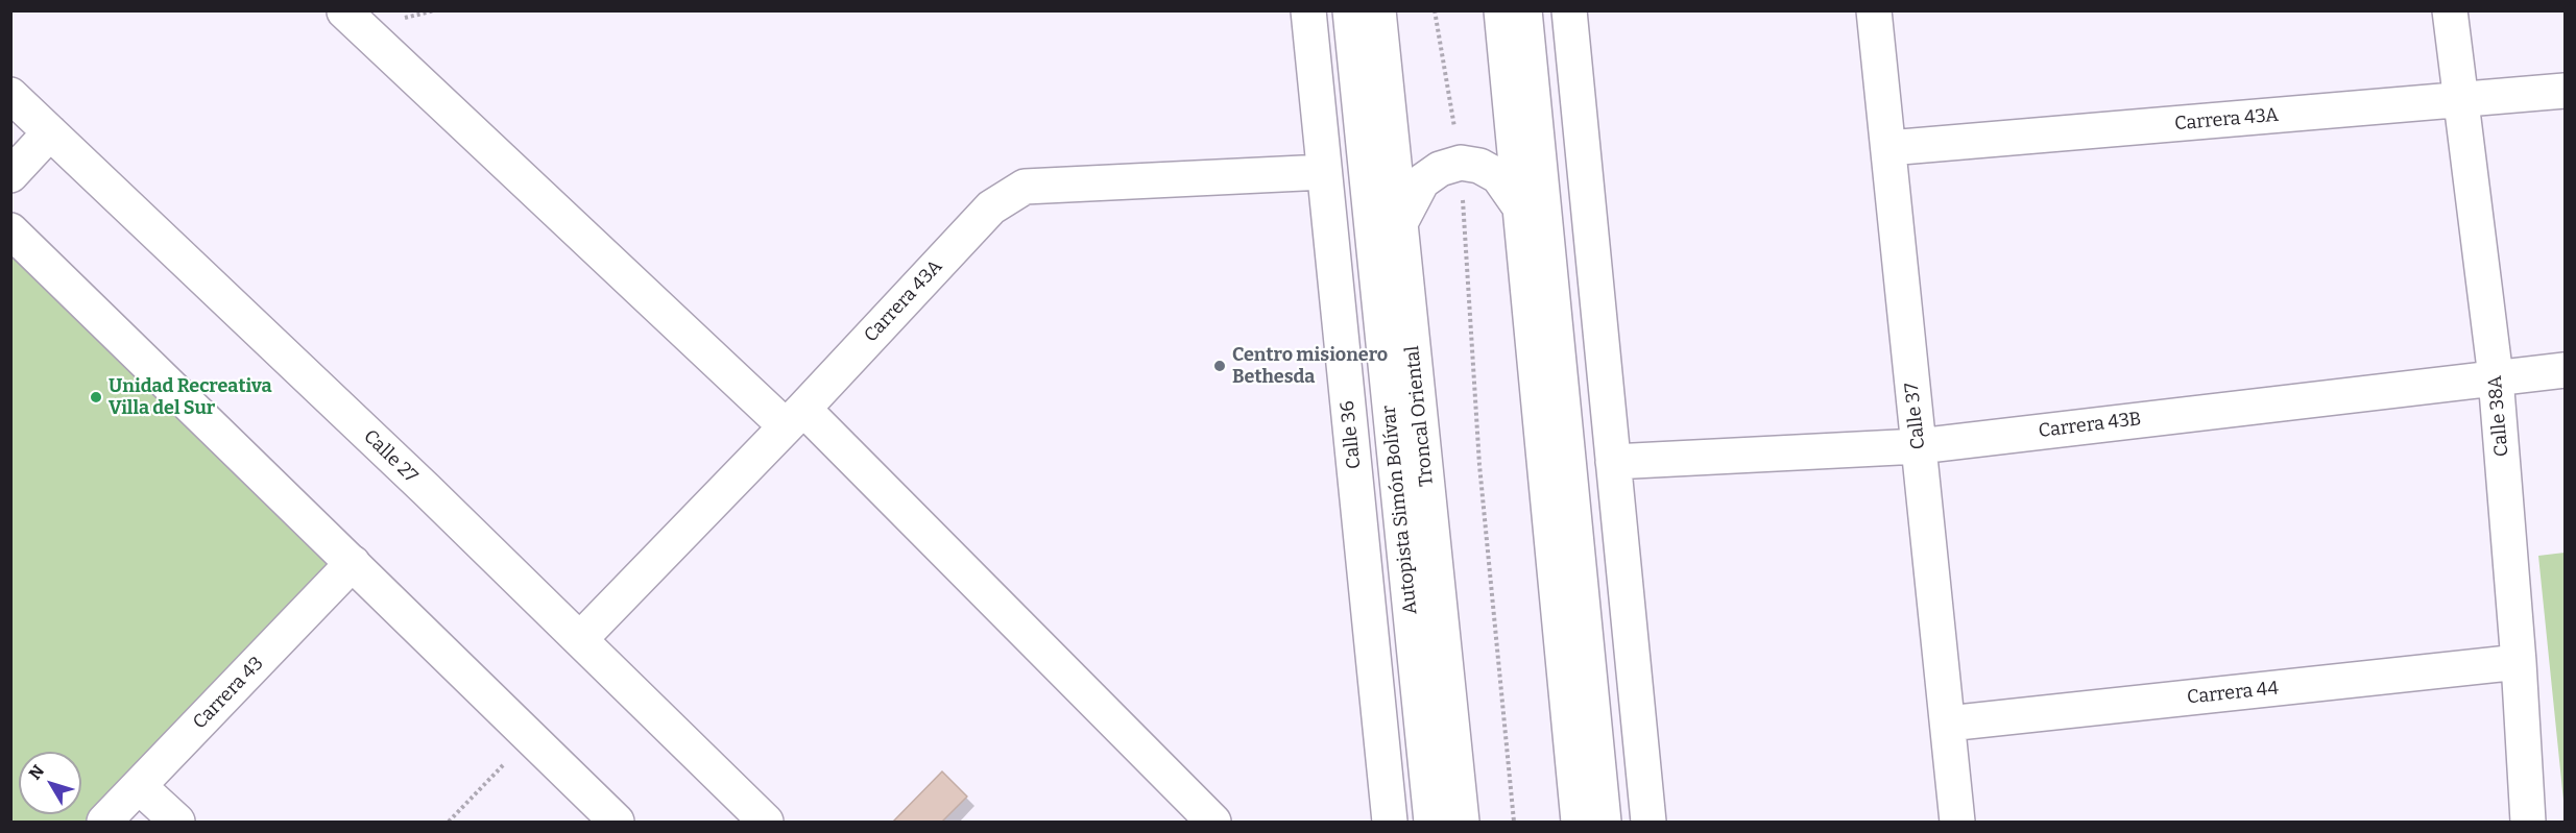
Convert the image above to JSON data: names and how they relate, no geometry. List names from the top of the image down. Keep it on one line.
{"streets":{"main road":["Carrera 43A","Troncal Oriental","Calle 37","Calle 38A","Carrera 43B","Calle 36","Calle 27","Autopista Simón Bolívar","Carrera 43","Carrera 44"]},"crossings":[["Carrera 43A","Calle 37"],["Carrera 43A","Calle 38A"],["Carrera 43A","Calle 36"],["Carrera 43A","Calle 27"],["Calle 37","Carrera 43B"],["Calle 37","Carrera 44"],["Calle 38A","Carrera 43B"],["Calle 38A","Carrera 44"]],"places":["Centro misionero Bethesda","Unidad Recreativa Villa del Sur"],"north":"top left"}
